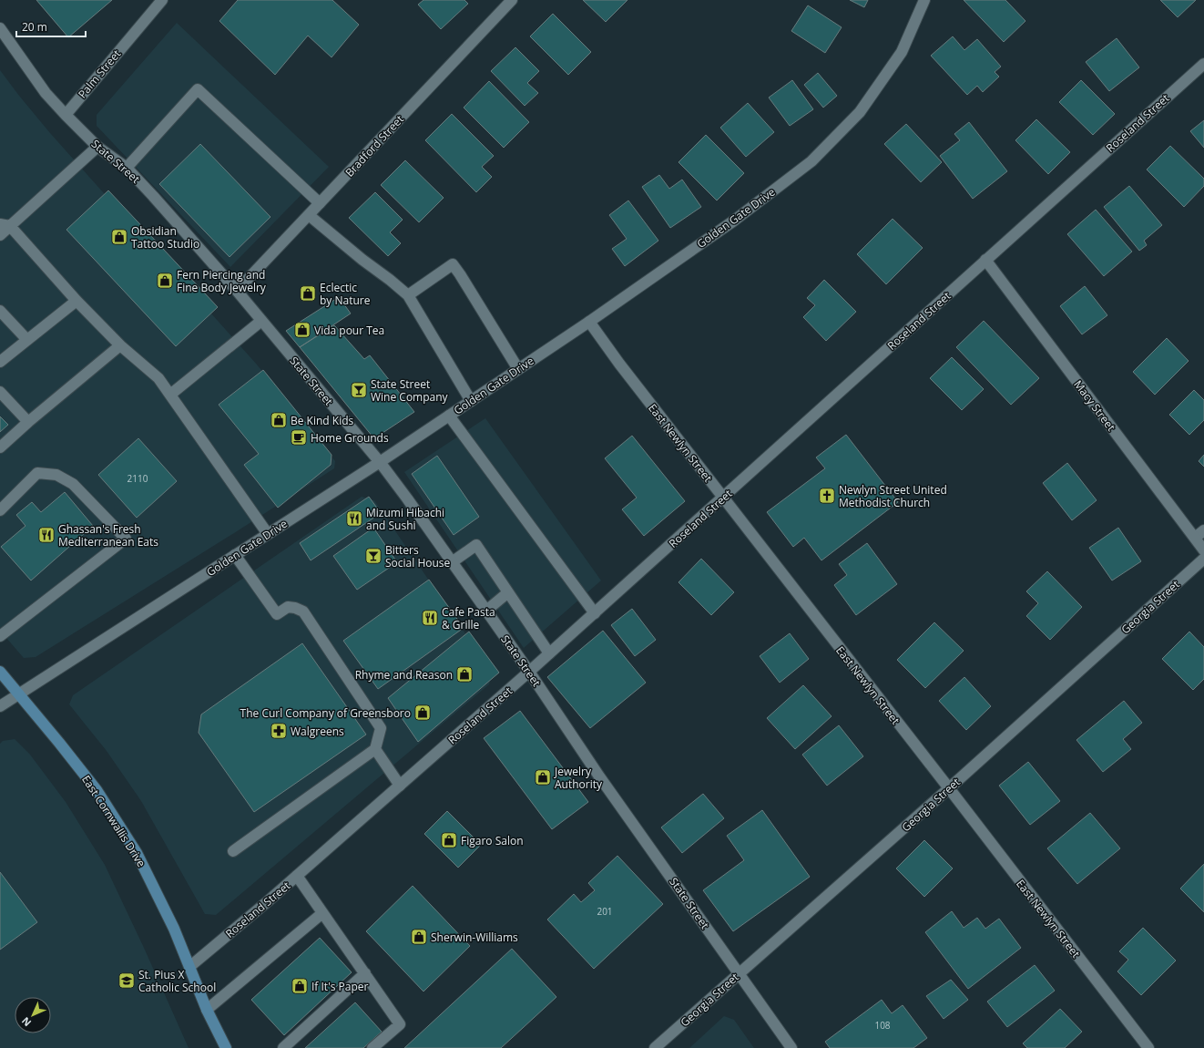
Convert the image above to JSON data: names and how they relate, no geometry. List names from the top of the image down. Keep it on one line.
{"streets":{"main road":["East Cornwallis Drive"],"street":["Palm Street","Roseland Street","Bradford Street","State Street","Golden Gate Drive","Macy Street","East Newlyn Street","Georgia Street"]},"crossings":[["Palm Street","State Street"],["Roseland Street","State Street"],["Roseland Street","Macy Street"],["Roseland Street","East Newlyn Street"],["Roseland Street","East Cornwallis Drive"],["Bradford Street","State Street"],["State Street","Golden Gate Drive"],["State Street","Georgia Street"],["Golden Gate Drive","East Newlyn Street"],["Golden Gate Drive","East Cornwallis Drive"],["East Newlyn Street","Georgia Street"]],"places":{"shop":["Obsidian Tattoo Studio","Fern Piercing and Fine Body Jewelry","Eclectic by Nature","Vida pour Tea","Be Kind Kids","Rhyme and Reason","The Curl Company of Greensboro","Jewelry Authority","Figaro Salon","Sherwin-Williams","If It's Paper"],"bar":["State Street Wine Company","Bitters Social House"],"cafe":["Home Grounds"],"church":["Newlyn Street United Methodist Church"],"restaurant":["Mizumi Hibachi and Sushi","Ghassan's Fresh Mediterranean Eats","Cafe Pasta & Grille"],"pharmacy":["Walgreens"],"school or university":["St. Pius X Catholic School"]},"house_numbers":["2110","201","108"],"scale_bar":"20 m","north":"bottom left"}
